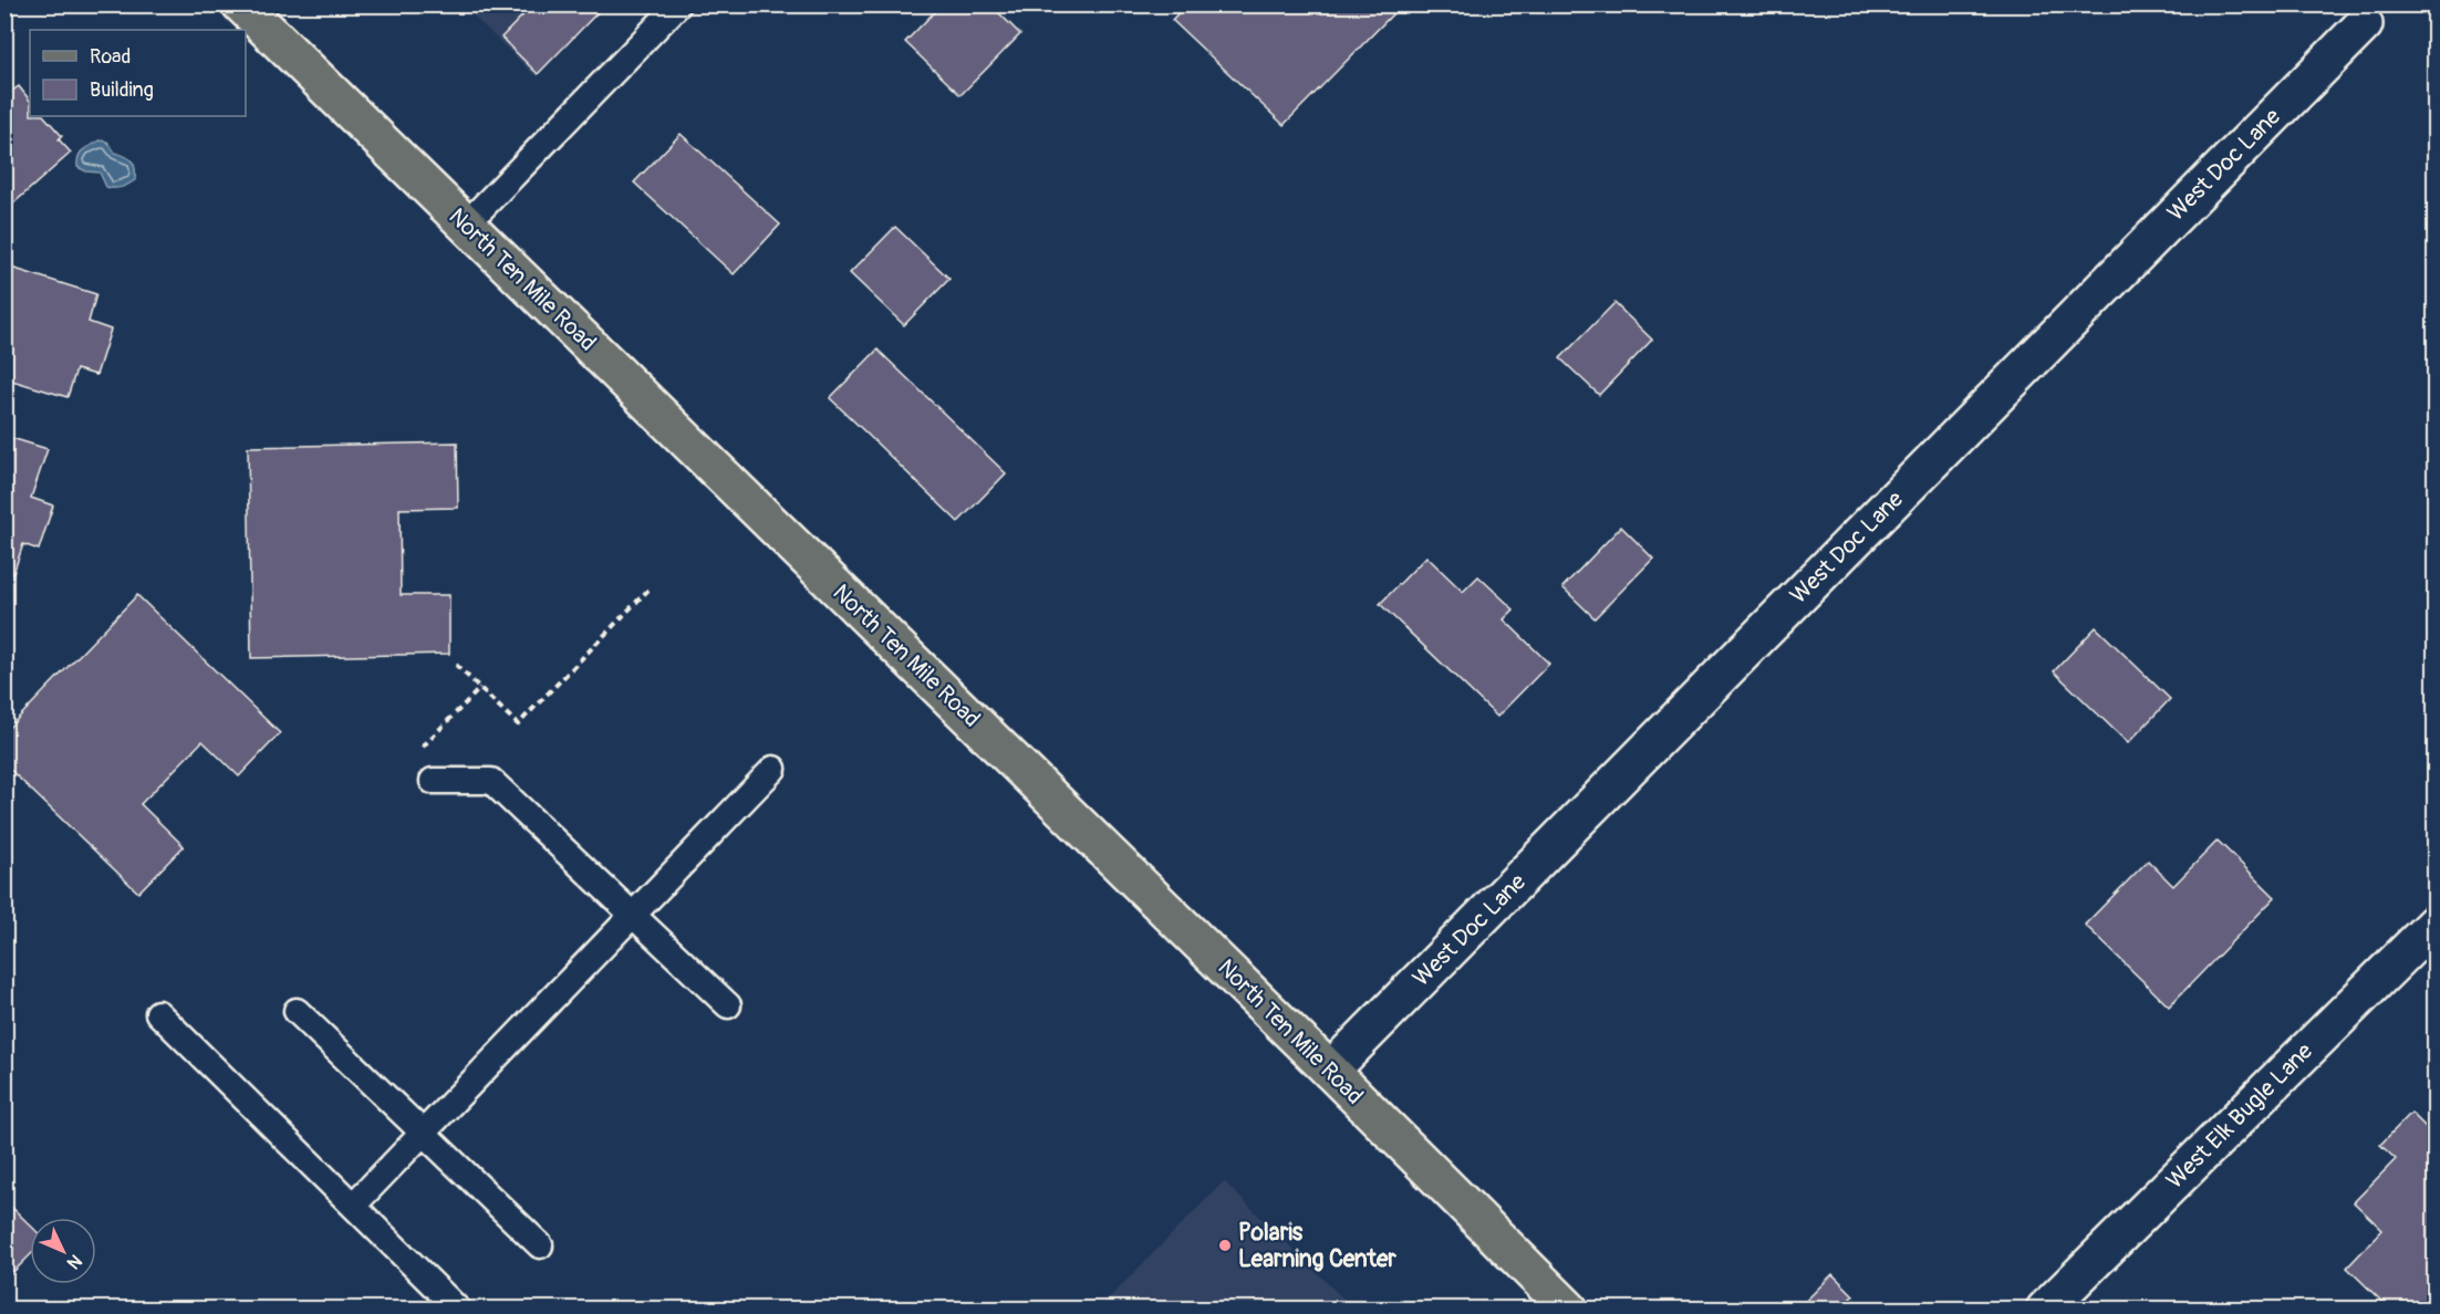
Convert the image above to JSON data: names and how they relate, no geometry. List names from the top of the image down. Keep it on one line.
{"streets":{"main road":["North Ten Mile Road"],"street":["West Doc Lane","West Elk Bugle Lane"]},"crossings":[["West Doc Lane","North Ten Mile Road"]],"places":["Polaris Learning Center"],"legend":["Road","Building"],"north":"bottom right"}
